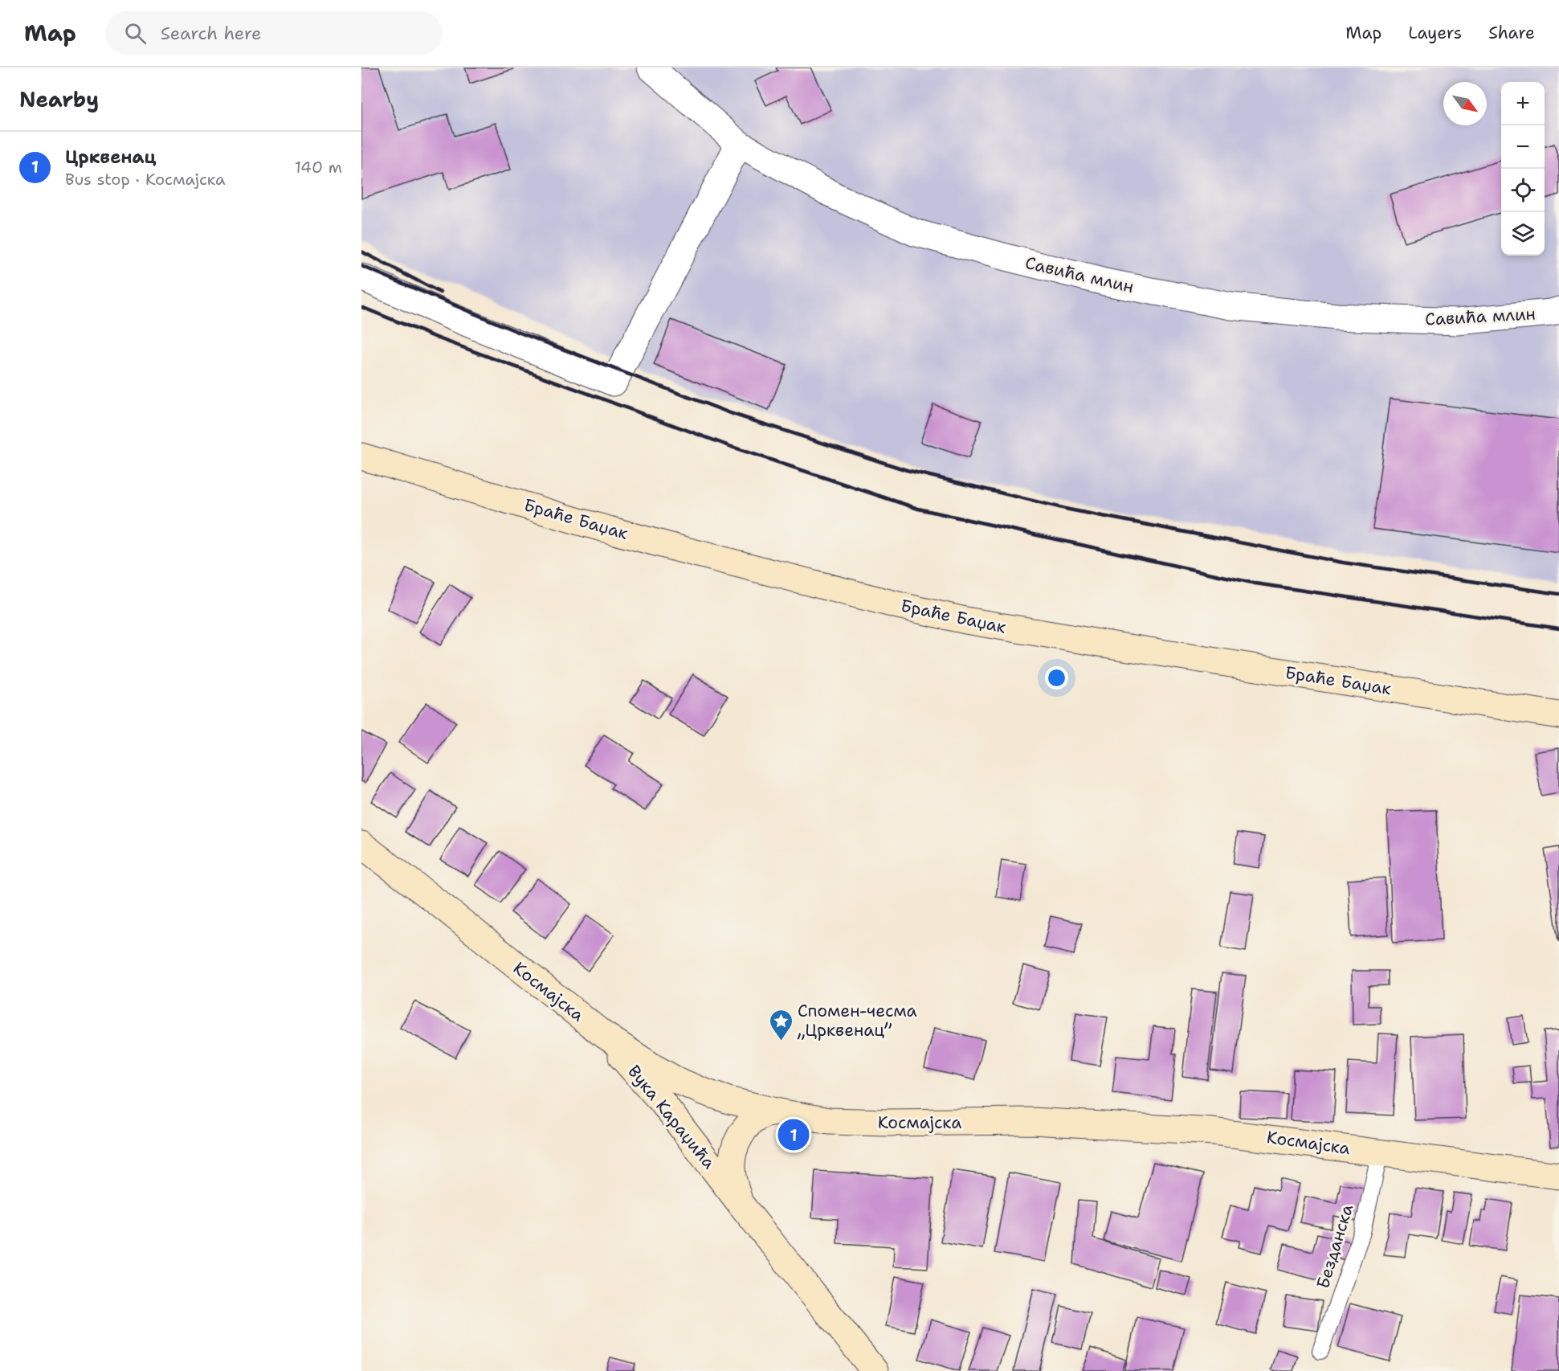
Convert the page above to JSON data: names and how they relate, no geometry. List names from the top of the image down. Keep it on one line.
{"streets":{"street":["Савића млин","Браће Баџак","Космајска","Вука Караџића"],"lane":["Безданска"]},"crossings":[["Космајска","Вука Караџића"],["Космајска","Безданска"]],"places":{"place":["Спомен-чесма „Црквенац”"]},"north":"bottom right","page":{"header":"Map","search":"Search here","nav":["Map","Layers","Share"],"heading":"Nearby","map_buttons":["+","−"],"list":[{"mark":"1","name":"Црквенац","note":"Bus stop · Космајска","value":"140 m"}],"pins":"1"}}
